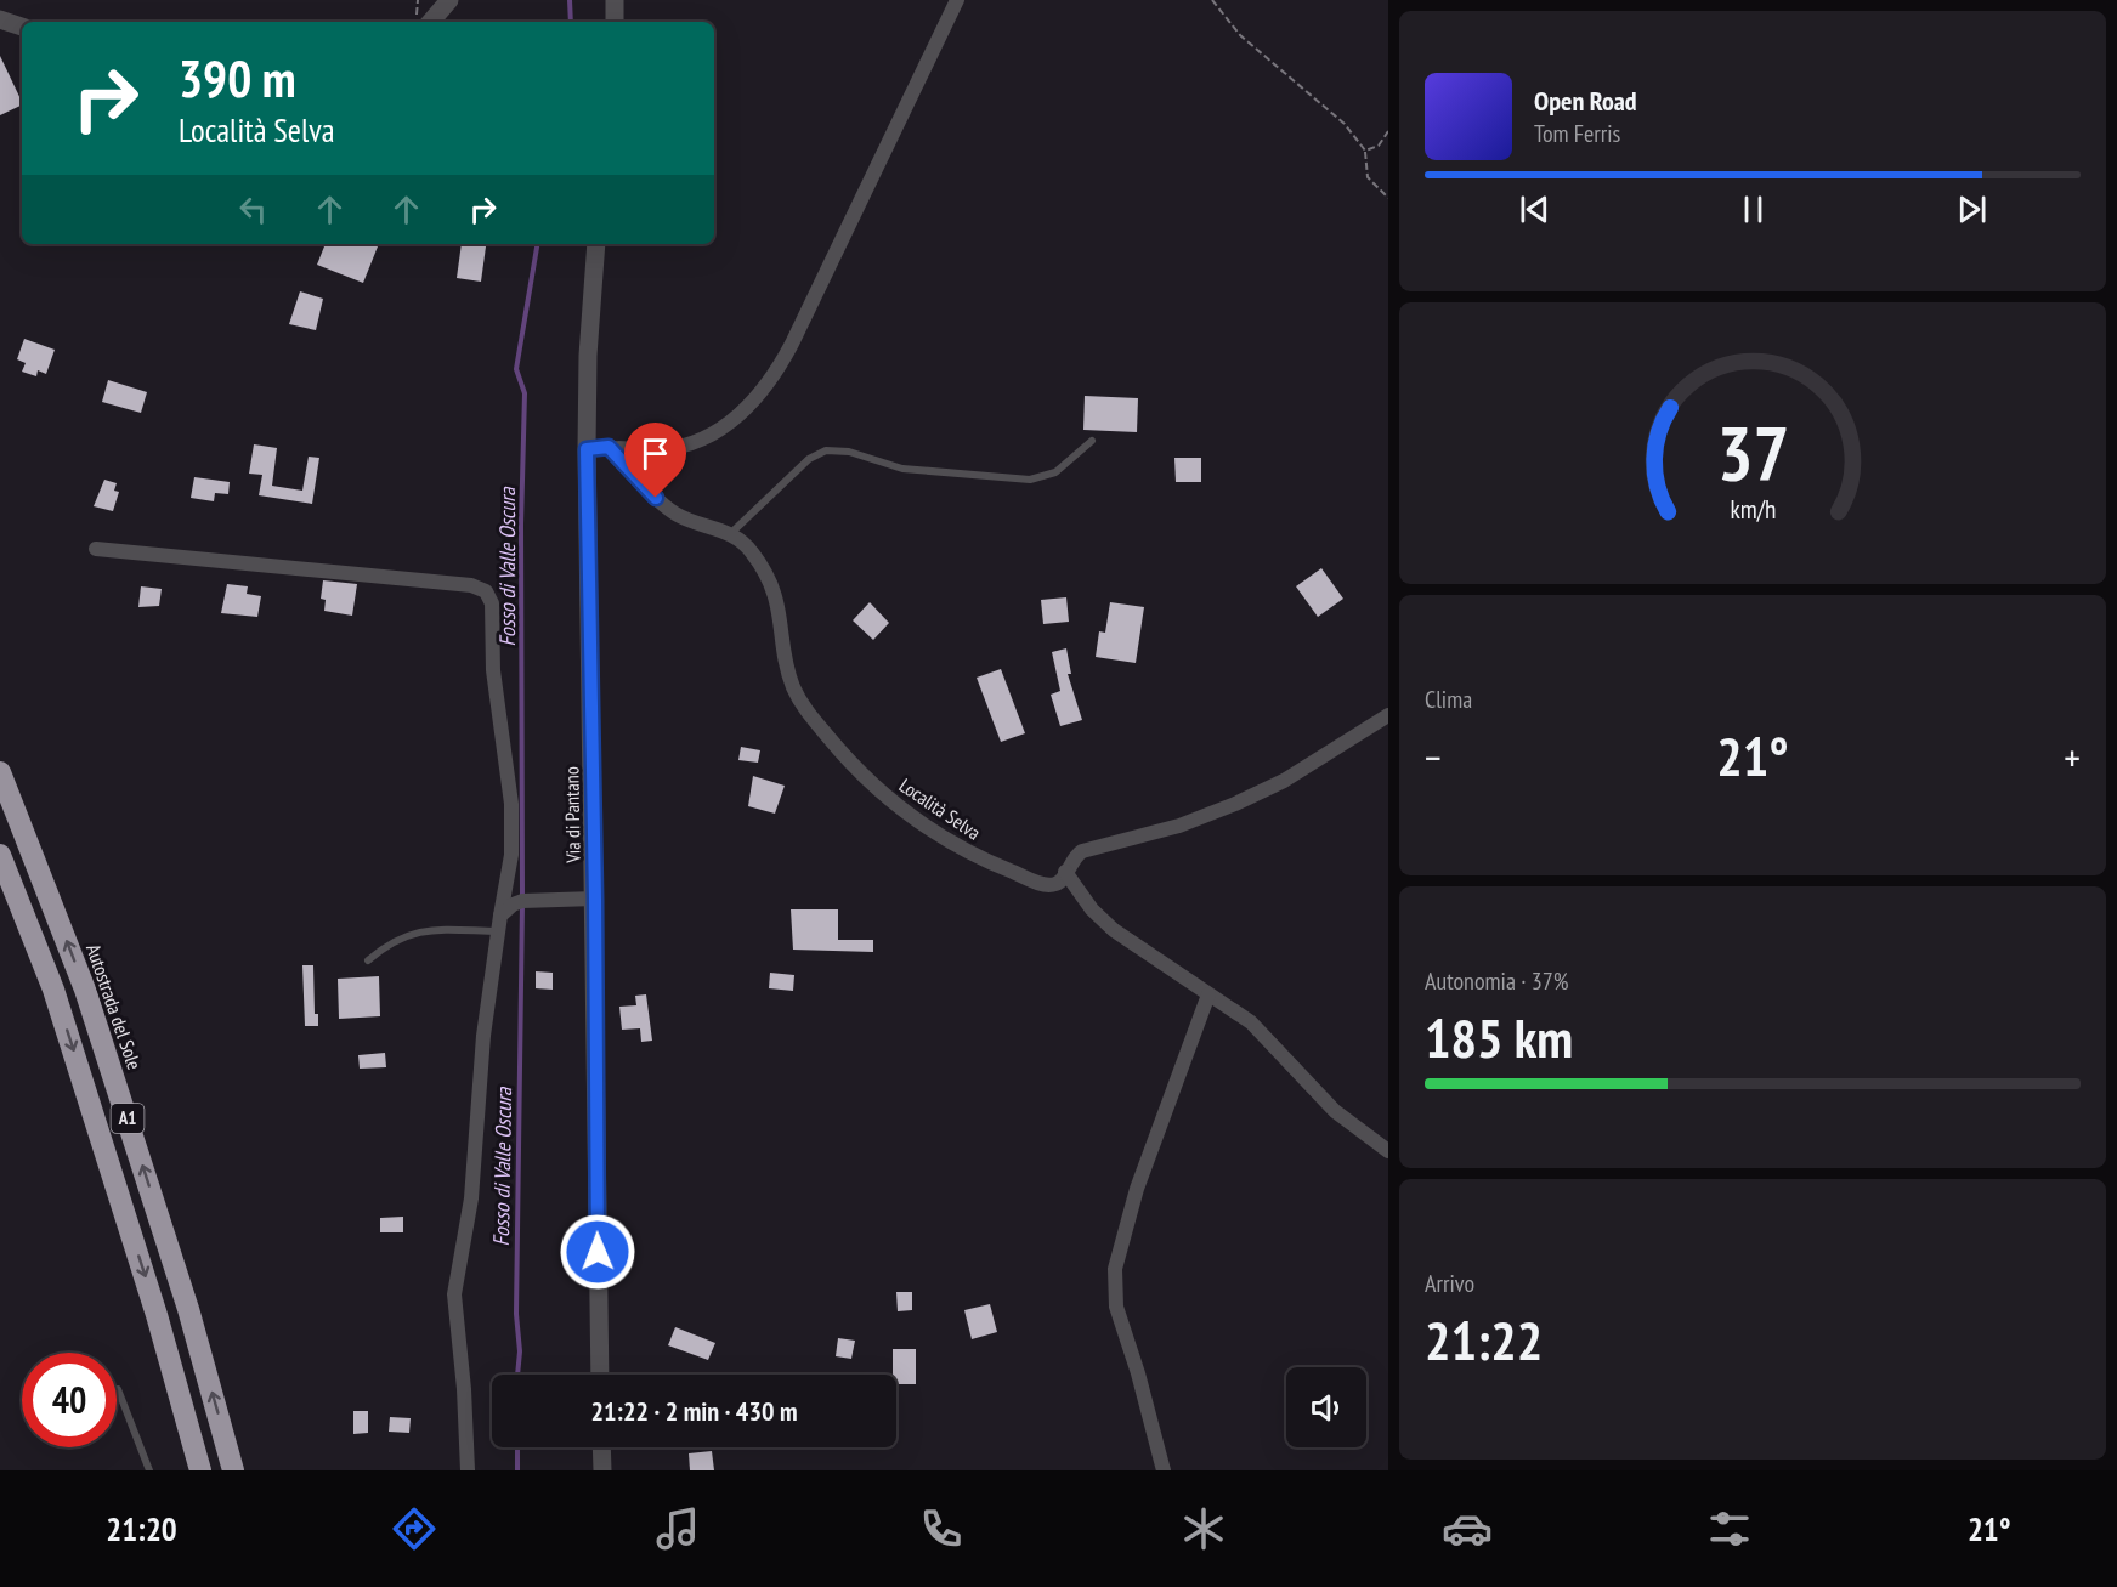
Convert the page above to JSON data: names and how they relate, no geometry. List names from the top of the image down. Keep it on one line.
{"streets":{"highway":["Autostrada del Sole","A1"],"street":["Località Selva","Via di Pantano"]},"water":["Fosso di Valle Oscura"],"page":{"turn":["390 m","Località Selva"],"song":["Open Road","Tom Ferris"],"tile":["Clima",["Autonomia · 37%","185 km"],["Arrivo","21:22"]],"heat":["−","21°","+"],"limit":"40","trip":"21:22 · 2 min · 430 m","tabs":["21:20","21°"],"gauge":["37","km/h"]}}
